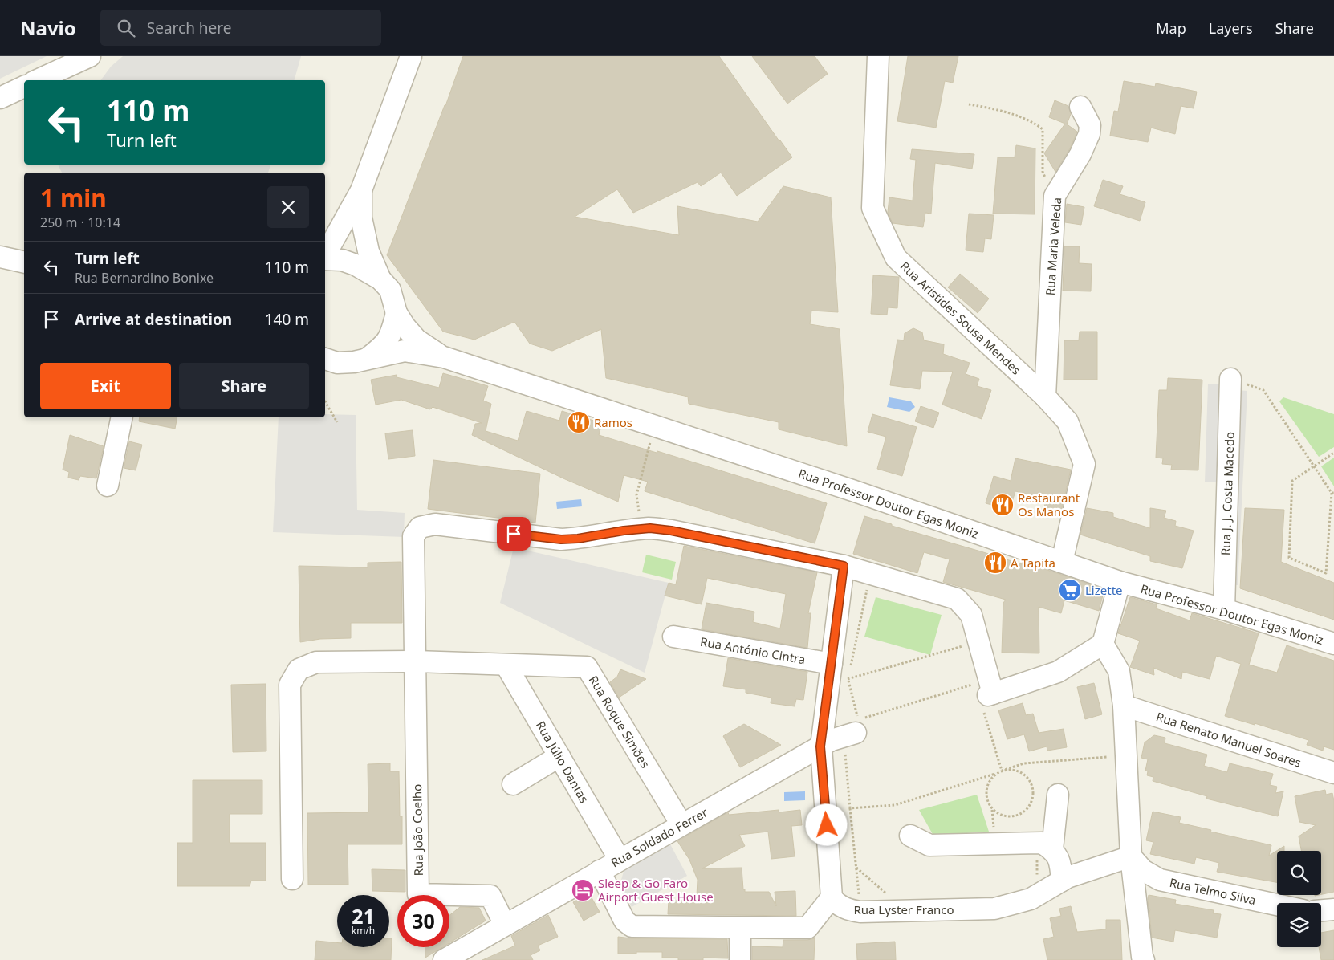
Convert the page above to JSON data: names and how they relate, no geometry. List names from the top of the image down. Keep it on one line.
{"streets":{"street":["Rua Maria Veleda","Rua Aristides Sousa Mendes","Rua J. J. Costa Macedo","Rua Professor Doutor Egas Moniz","Rua António Cintra","Rua Roque Simões","Rua Renato Manuel Soares","Rua Júlio Dantas","Rua João Coelho","Rua Soldado Ferrer","Rua Telmo Silva","Rua Lyster Franco"]},"crossings":[["Rua Maria Veleda","Rua Aristides Sousa Mendes"],["Rua Aristides Sousa Mendes","Rua Professor Doutor Egas Moniz"],["Rua J. J. Costa Macedo","Rua Professor Doutor Egas Moniz"],["Rua Roque Simões","Rua Júlio Dantas"],["Rua Roque Simões","Rua Soldado Ferrer"],["Rua Júlio Dantas","Rua Soldado Ferrer"],["Rua João Coelho","Rua Soldado Ferrer"],["Rua Telmo Silva","Rua Lyster Franco"]],"places":{"restaurant":["Ramos","Restaurant Os Manos","A Tapita"],"supermarket":["Lizette"],"hotel":["Sleep & Go Faro Airport Guest House"]},"page":{"header":"Navio","search":"Search here","nav":["Map","Layers","Share"],"turn":["110 m","Turn left"],"heading":["1 min","250 m · 10:14"],"list":[{"name":"Turn left","note":"Rua Bernardino Bonixe","value":"110 m"},{"name":"Arrive at destination","value":"140 m"}],"buttons":["Exit","Share"],"speed":"21 km/h","limit":"30"}}
